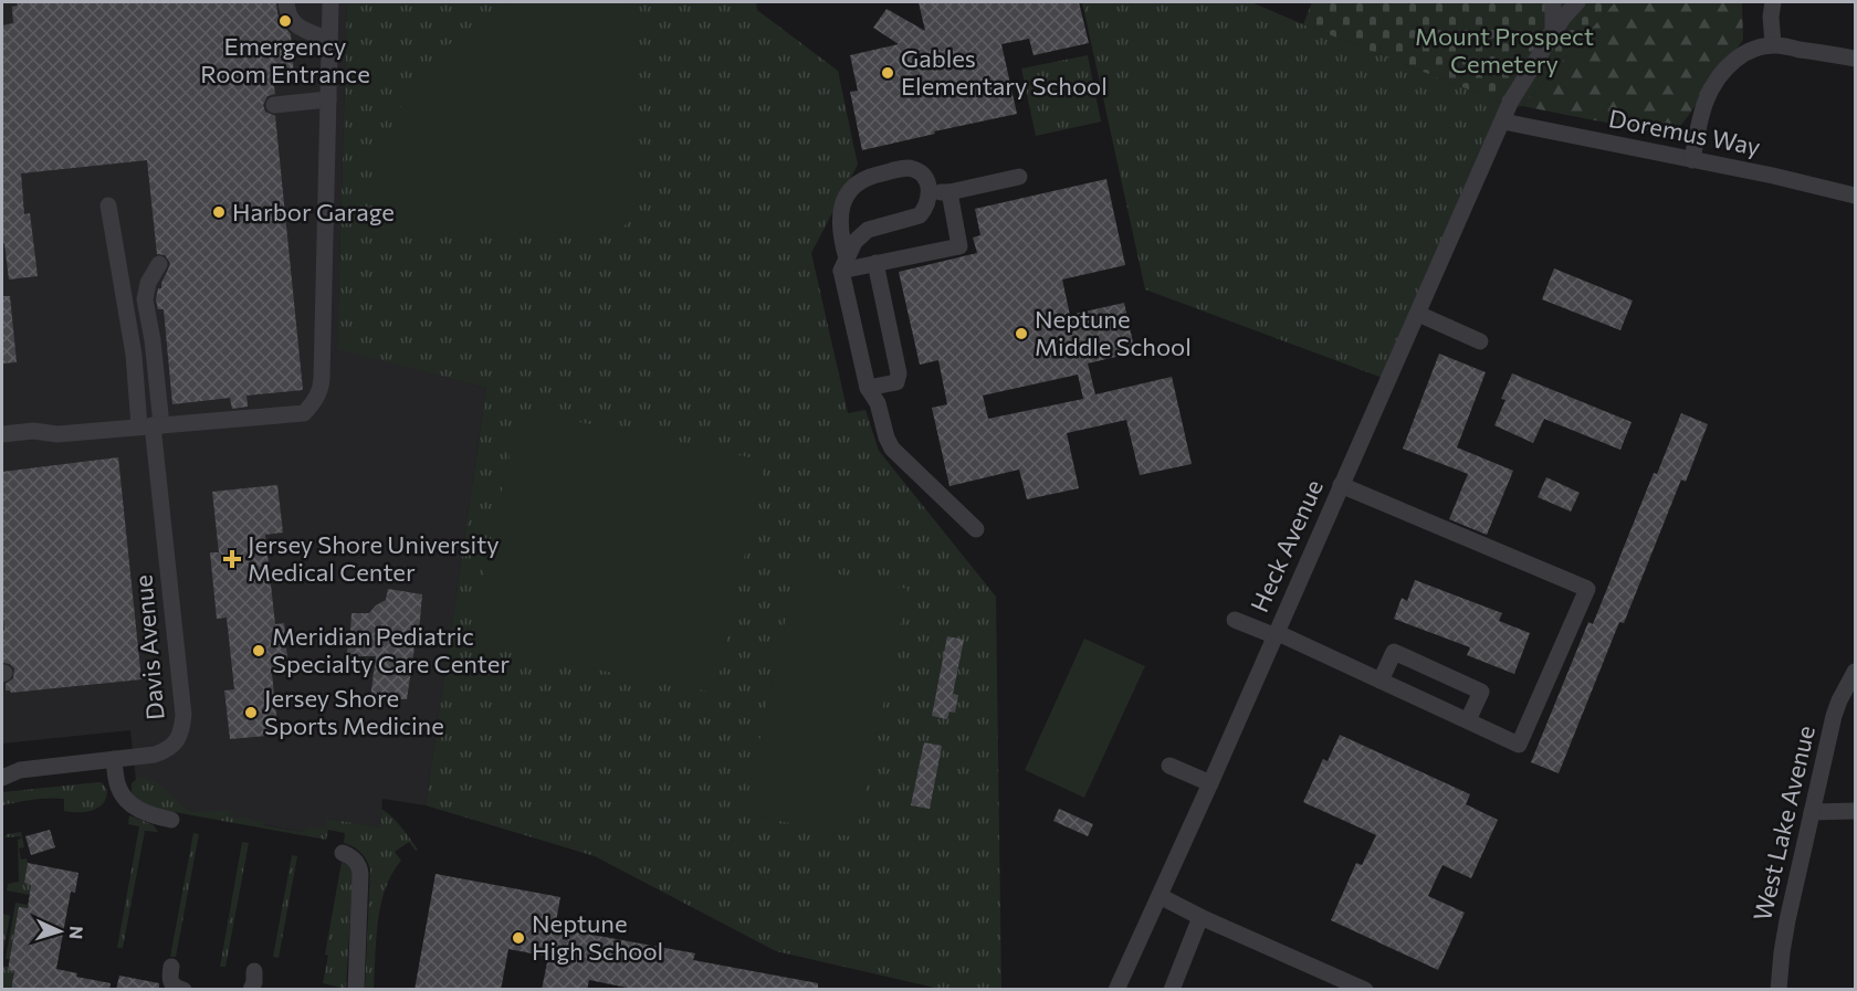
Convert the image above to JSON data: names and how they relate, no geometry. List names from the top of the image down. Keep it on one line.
{"streets":{"street":["Doremus Way","Heck Avenue","Davis Avenue","West Lake Avenue"]},"crossings":[["Doremus Way","Heck Avenue"]],"parks":["Mount Prospect Cemetery"],"places":{"other":["Emergency Room Entrance","Gables Elementary School","Harbor Garage","Neptune Middle School","Meridian Pediatric Specialty Care Center","Jersey Shore Sports Medicine","Neptune High School"],"health":["Jersey Shore University Medical Center"]},"north":"right"}
